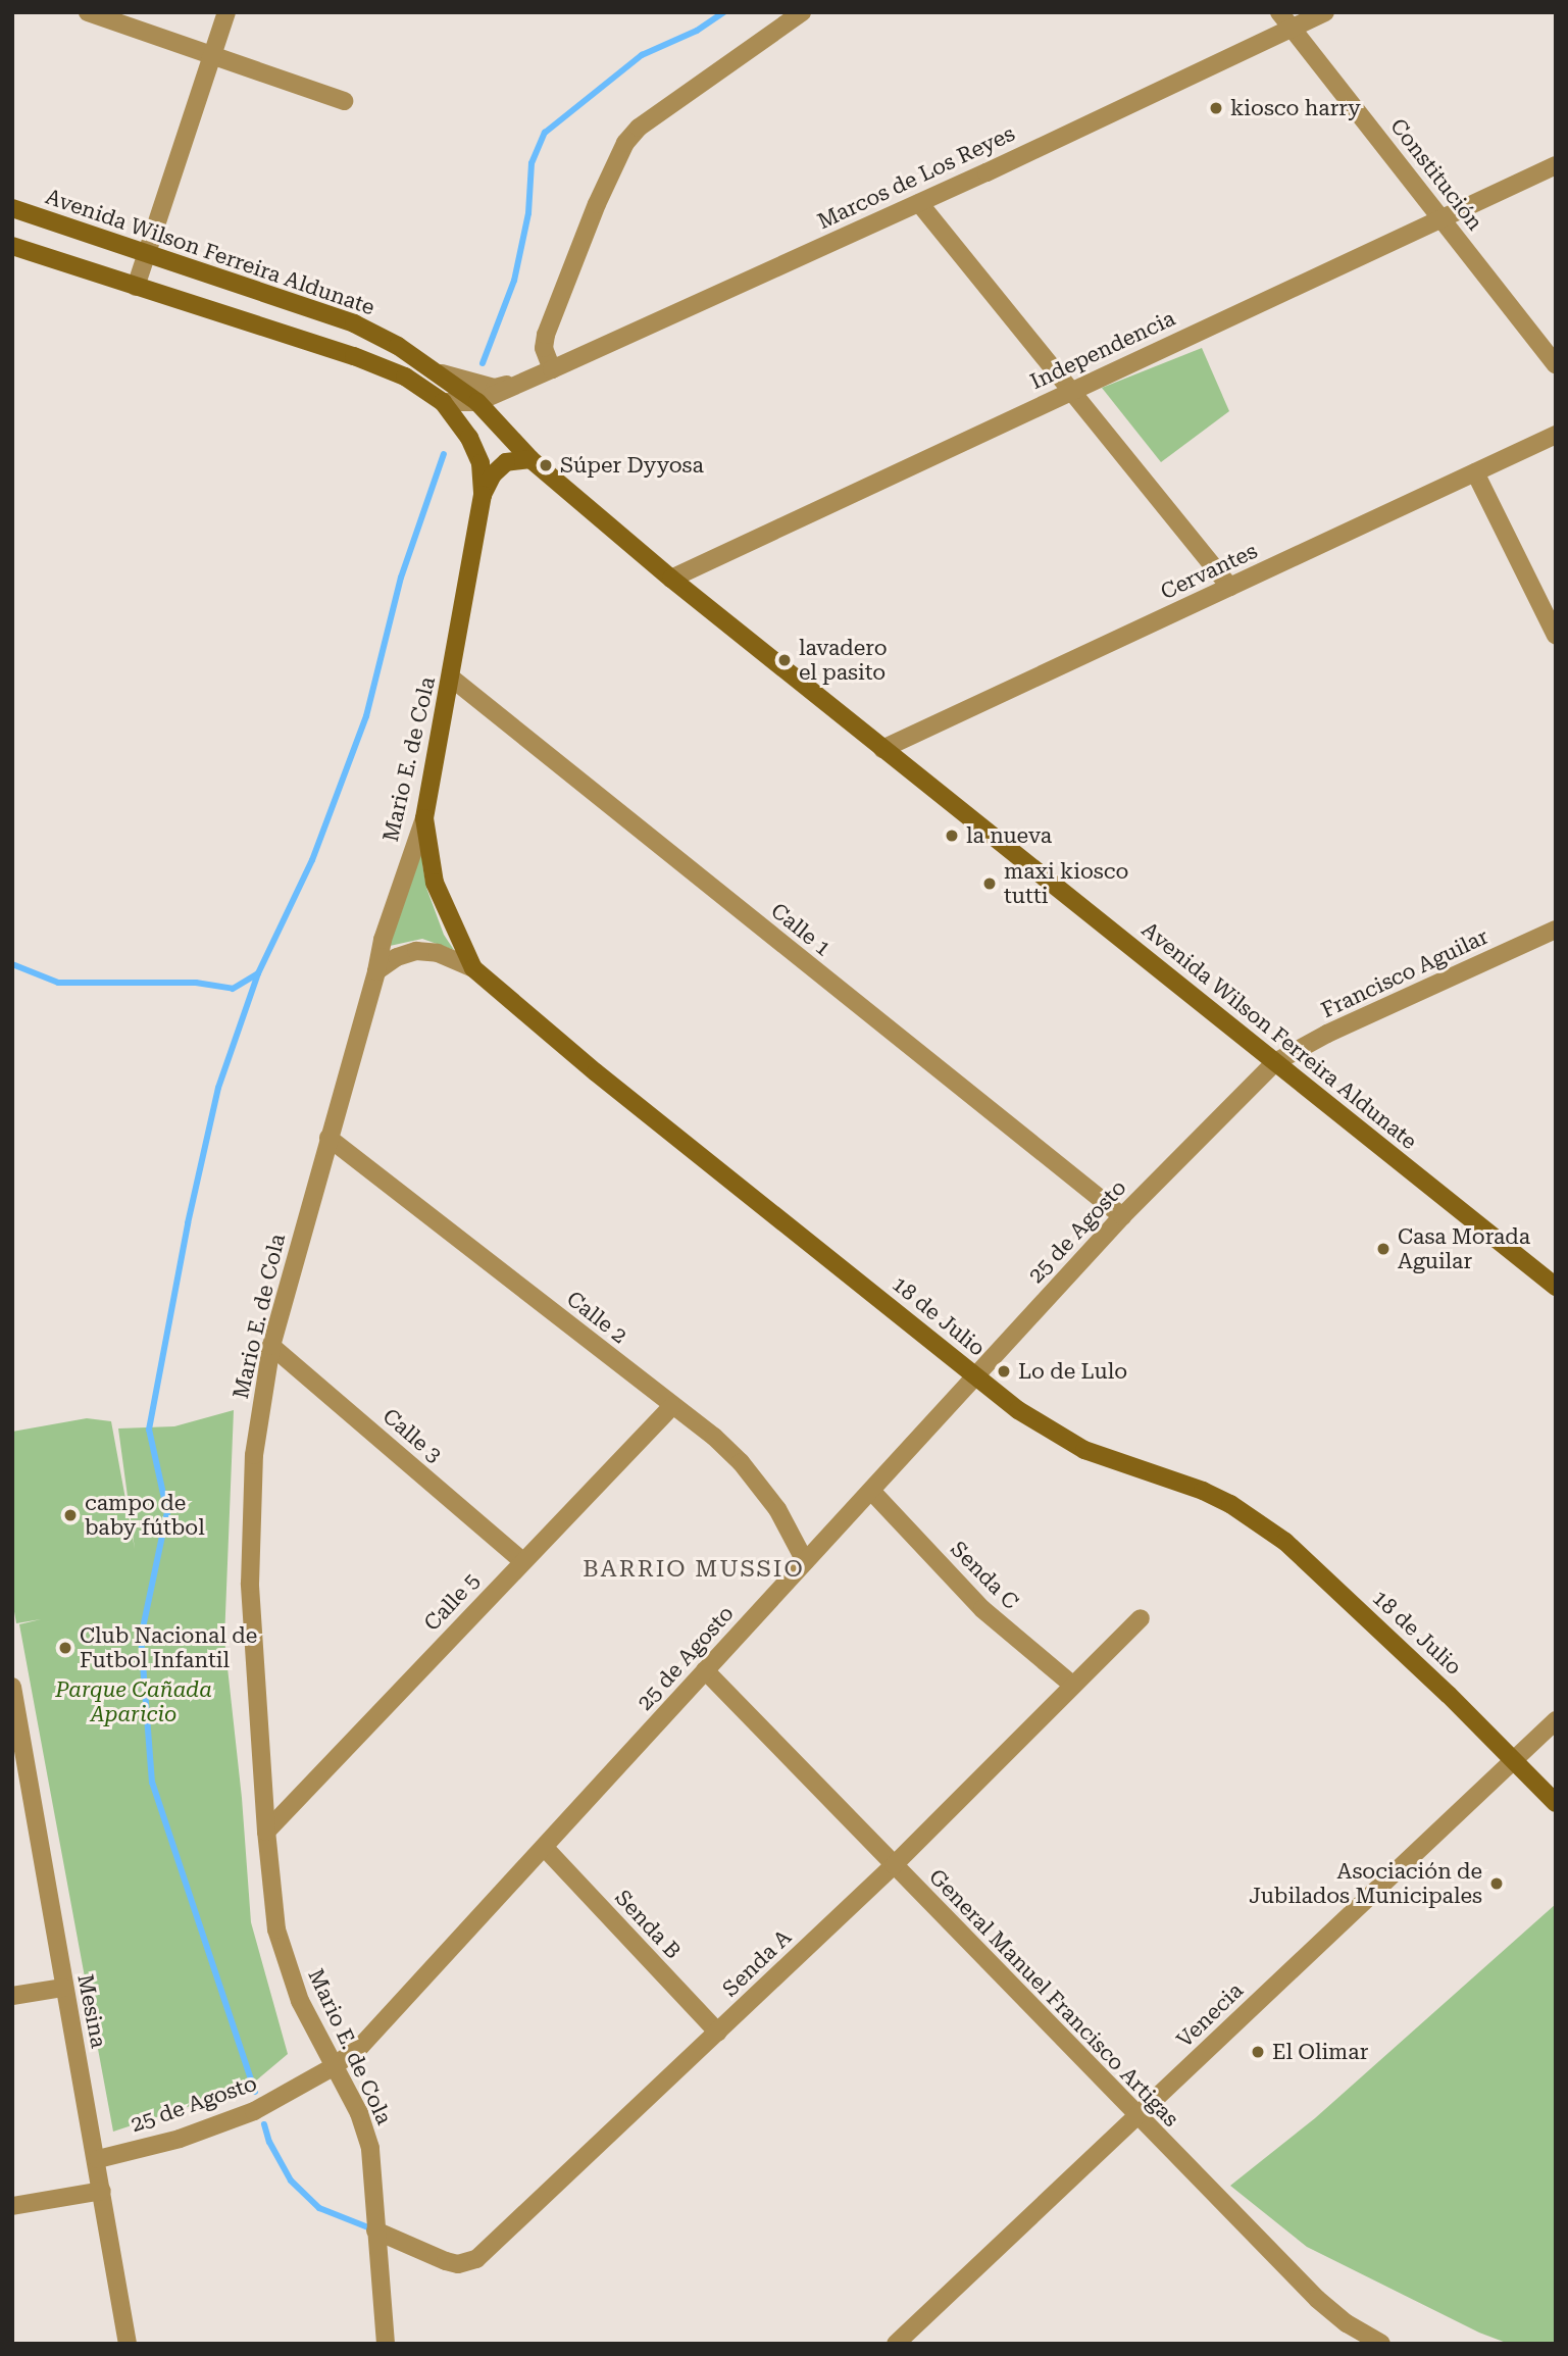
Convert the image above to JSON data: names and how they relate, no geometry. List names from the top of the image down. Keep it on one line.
{"streets":{"street":["Constitución","Marcos de Los Reyes","Avenida Wilson Ferreira Aldunate","Independencia","Cervantes","Mario E. de Cola","Calle 1","Francisco Aguilar","25 de Agosto","18 de Julio","Calle 2","Calle 3","Senda C","Calle 5","Senda B","Senda A","General Manuel Francisco Artigas","Mesina","Venecia"]},"crossings":[["Constitución","Marcos de Los Reyes"],["Constitución","Independencia"],["Marcos de Los Reyes","Avenida Wilson Ferreira Aldunate"],["Avenida Wilson Ferreira Aldunate","Independencia"],["Avenida Wilson Ferreira Aldunate","Cervantes"],["Avenida Wilson Ferreira Aldunate","Mario E. de Cola"],["Avenida Wilson Ferreira Aldunate","Francisco Aguilar"],["Avenida Wilson Ferreira Aldunate","25 de Agosto"],["Mario E. de Cola","Calle 1"],["Mario E. de Cola","25 de Agosto"],["Mario E. de Cola","18 de Julio"],["Mario E. de Cola","Calle 2"],["Mario E. de Cola","Calle 3"],["Mario E. de Cola","Calle 5"],["Mario E. de Cola","Senda A"],["Calle 1","25 de Agosto"],["Francisco Aguilar","25 de Agosto"],["25 de Agosto","18 de Julio"],["25 de Agosto","Calle 2"],["25 de Agosto","Senda C"],["25 de Agosto","Senda B"],["25 de Agosto","General Manuel Francisco Artigas"],["25 de Agosto","Mesina"],["18 de Julio","Venecia"],["Calle 2","Calle 5"],["Calle 3","Calle 5"],["Senda C","Senda A"],["Senda B","Senda A"],["Senda A","General Manuel Francisco Artigas"],["General Manuel Francisco Artigas","Venecia"]],"districts":["BARRIO MUSSIO"],"parks":["Parque Cañada Aparicio"],"places":["kiosco harry","Súper Dyyosa","lavadero el pasito","la nueva","maxi kiosco tutti","Casa Morada Aguilar","Lo de Lulo","campo de baby fútbol","Club Nacional de Futbol Infantil","Asociación de Jubilados Municipales","El Olimar"]}
